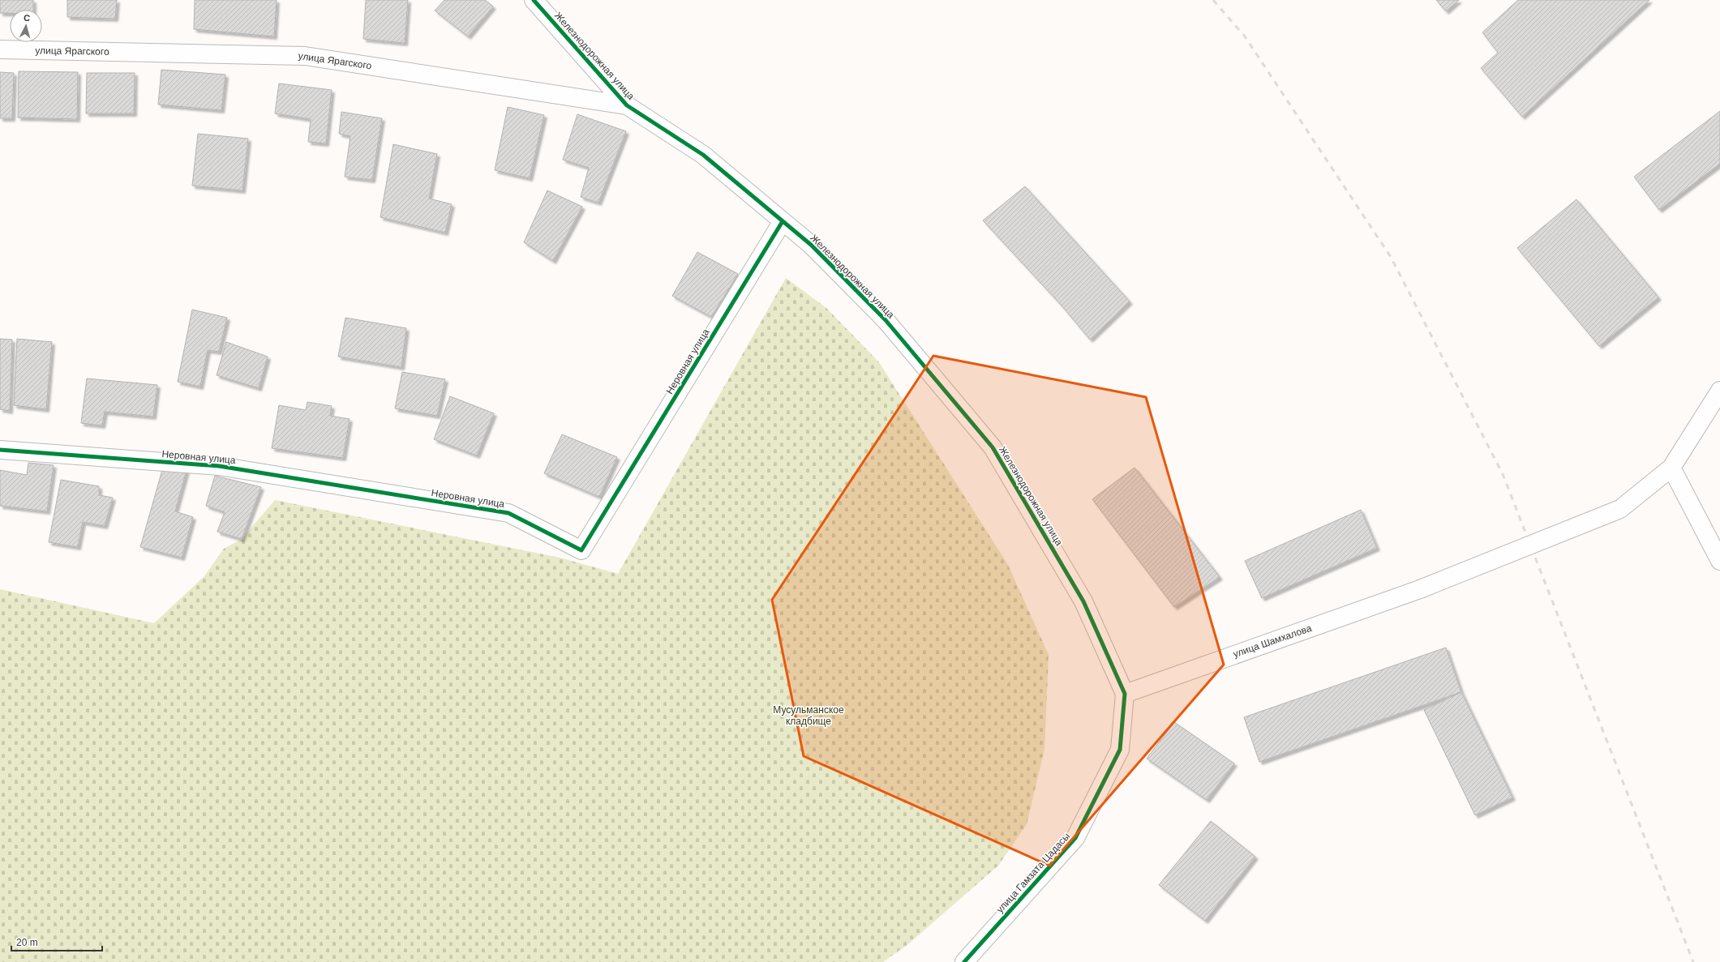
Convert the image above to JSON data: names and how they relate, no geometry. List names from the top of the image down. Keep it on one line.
{"streets":{"street":["улица Ярагского","Железнодорожная улица","Неровная улица","улица Шамхалова","улица Гамзата Цадасы"]},"crossings":[["улица Ярагского","Железнодорожная улица"],["Железнодорожная улица","Неровная улица"],["Железнодорожная улица","улица Шамхалова"],["Железнодорожная улица","улица Гамзата Цадасы"],["улица Шамхалова","улица Гамзата Цадасы"]],"parks":["Мусульманское кладбище"],"scale_bar":"20 m","north":"top"}
